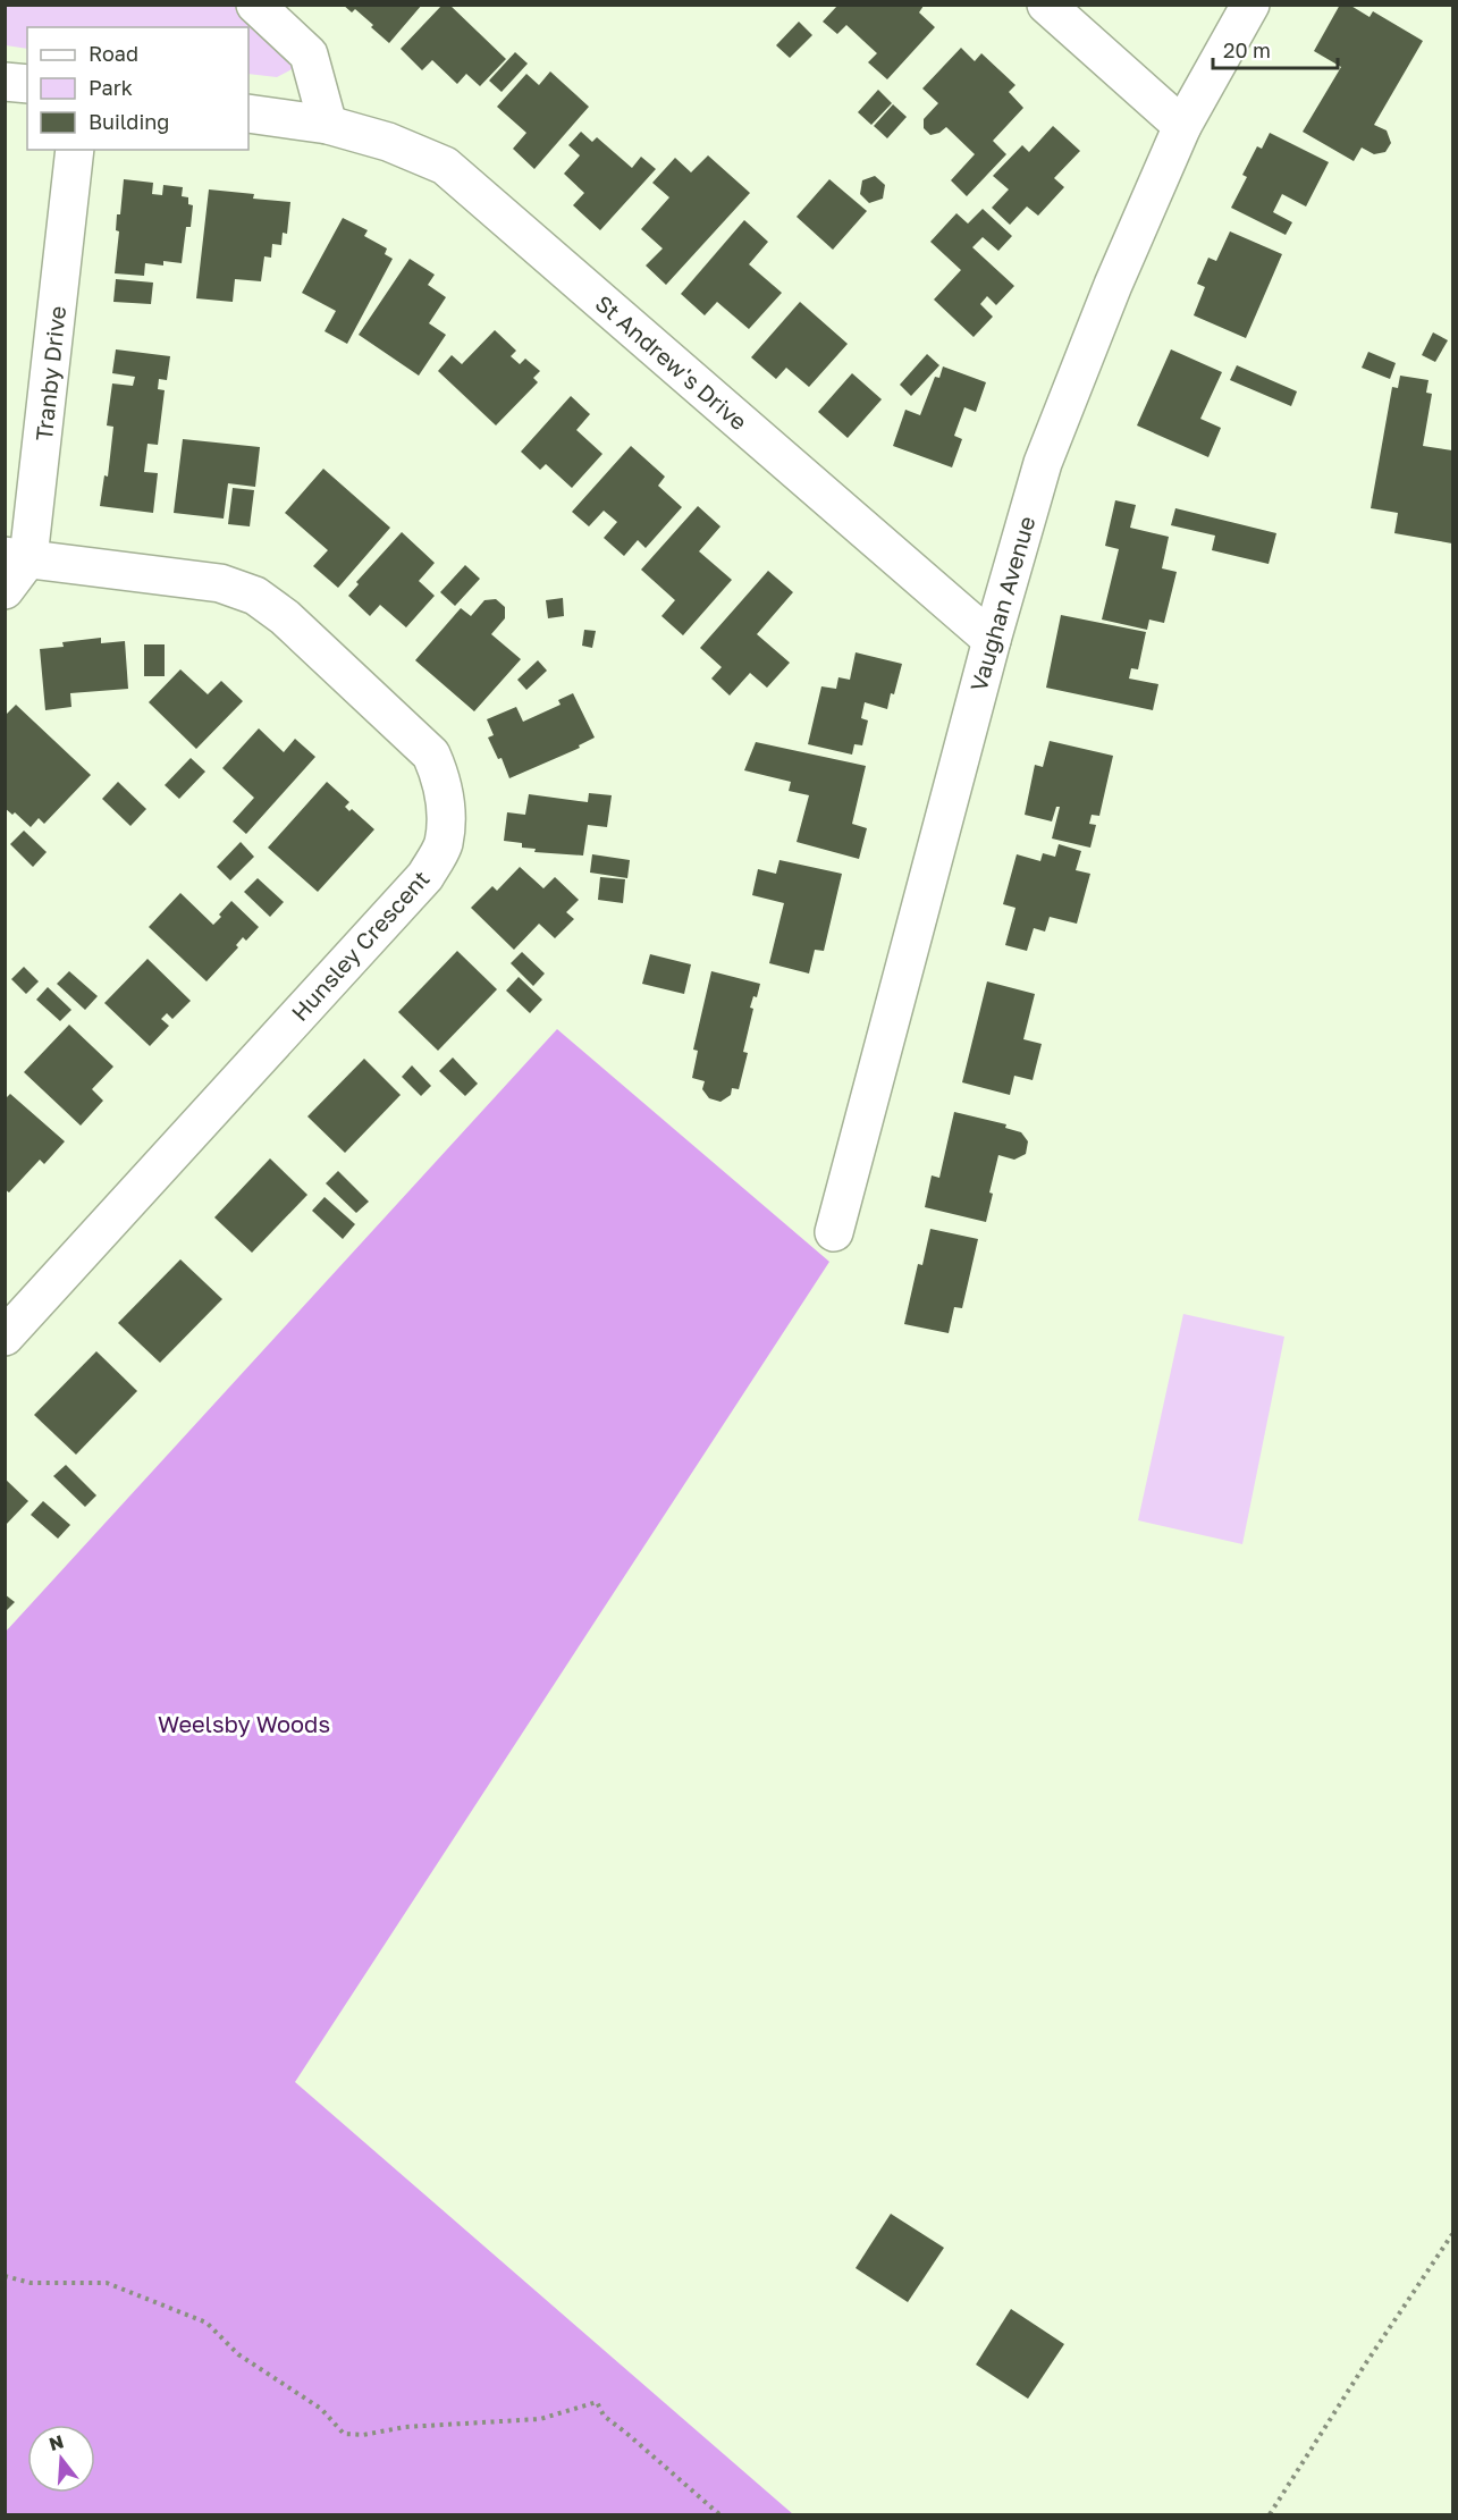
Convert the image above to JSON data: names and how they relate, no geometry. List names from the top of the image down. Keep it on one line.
{"streets":{"street":["St Andrew's Drive","Tranby Drive","Vaughan Avenue","Hunsley Crescent"]},"crossings":[["St Andrew's Drive","Vaughan Avenue"],["Tranby Drive","Hunsley Crescent"]],"parks":["Weelsby Woods"],"legend":["Road","Park","Building"],"scale_bar":"20 m","north":"top"}
